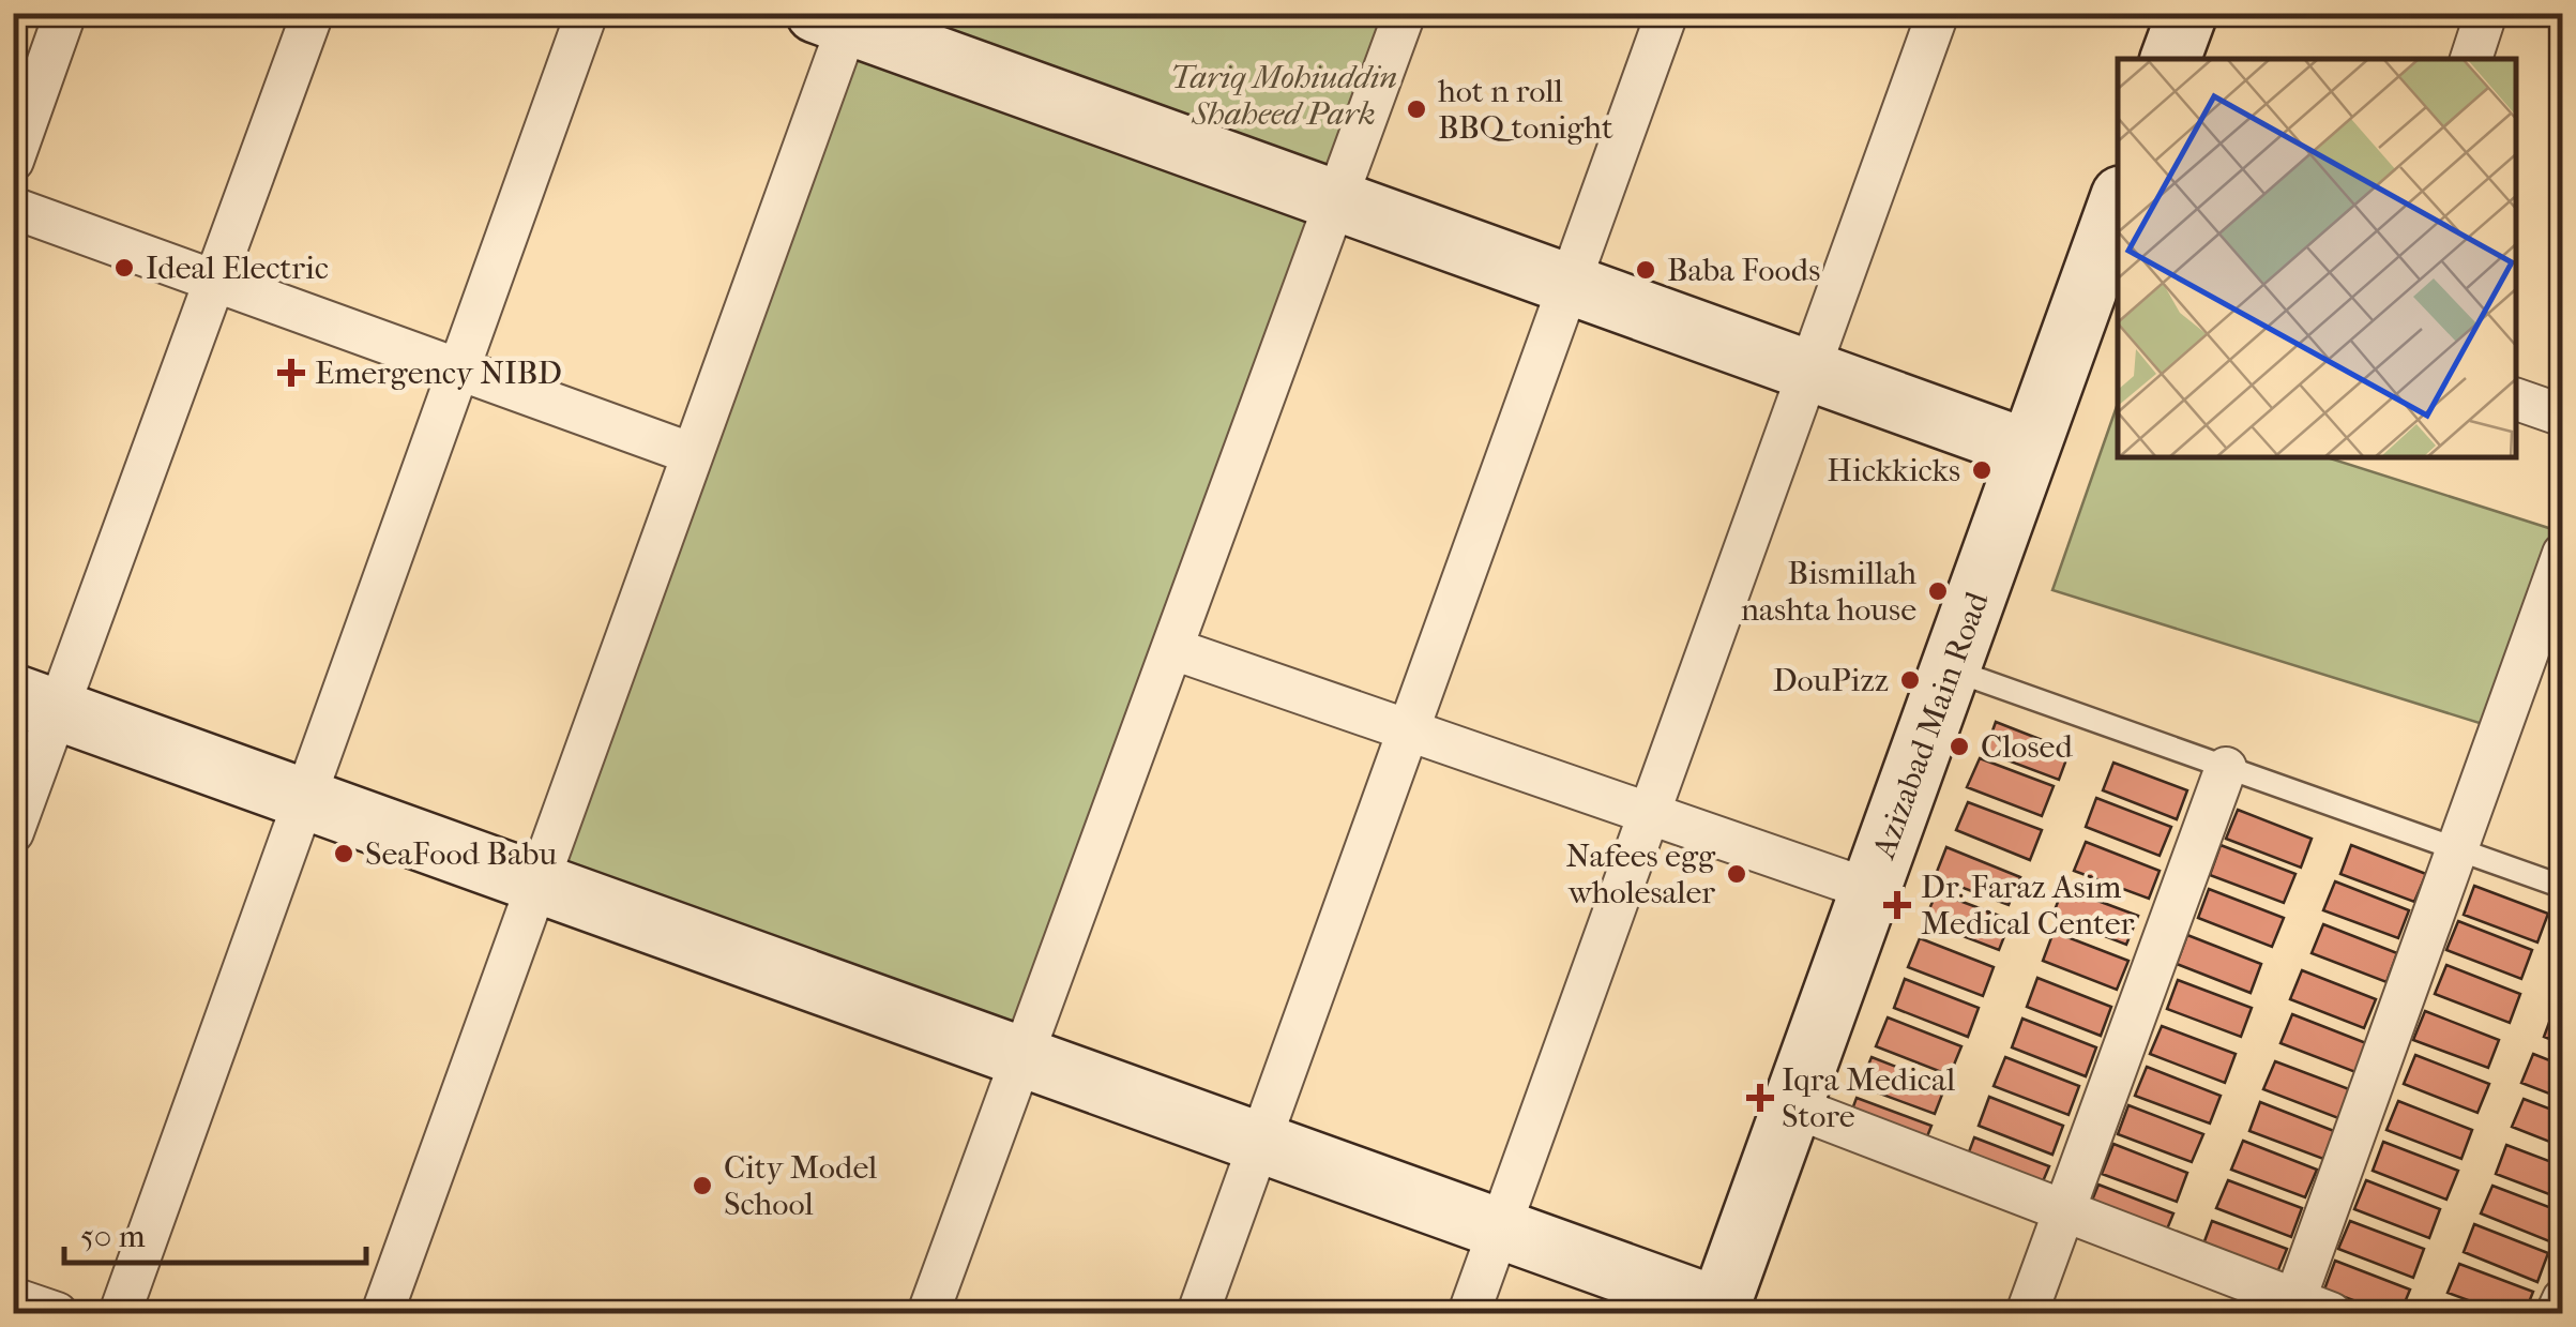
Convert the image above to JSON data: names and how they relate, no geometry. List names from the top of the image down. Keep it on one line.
{"streets":{"street":["Azizabad Main Road"]},"parks":["Tariq Mohiuddin Shaheed Park"],"places":{"other":["hot n roll BBQ tonight","Ideal Electric","Baba Foods","Hickkicks","Bismillah nashta house","DouPizz","Closed","SeaFood Babu","Nafees egg wholesaler","City Model School"],"health":["Emergency NIBD","Dr. Faraz Asim Medical Center","Iqra Medical Store"]},"scale_bar":"50 m"}
